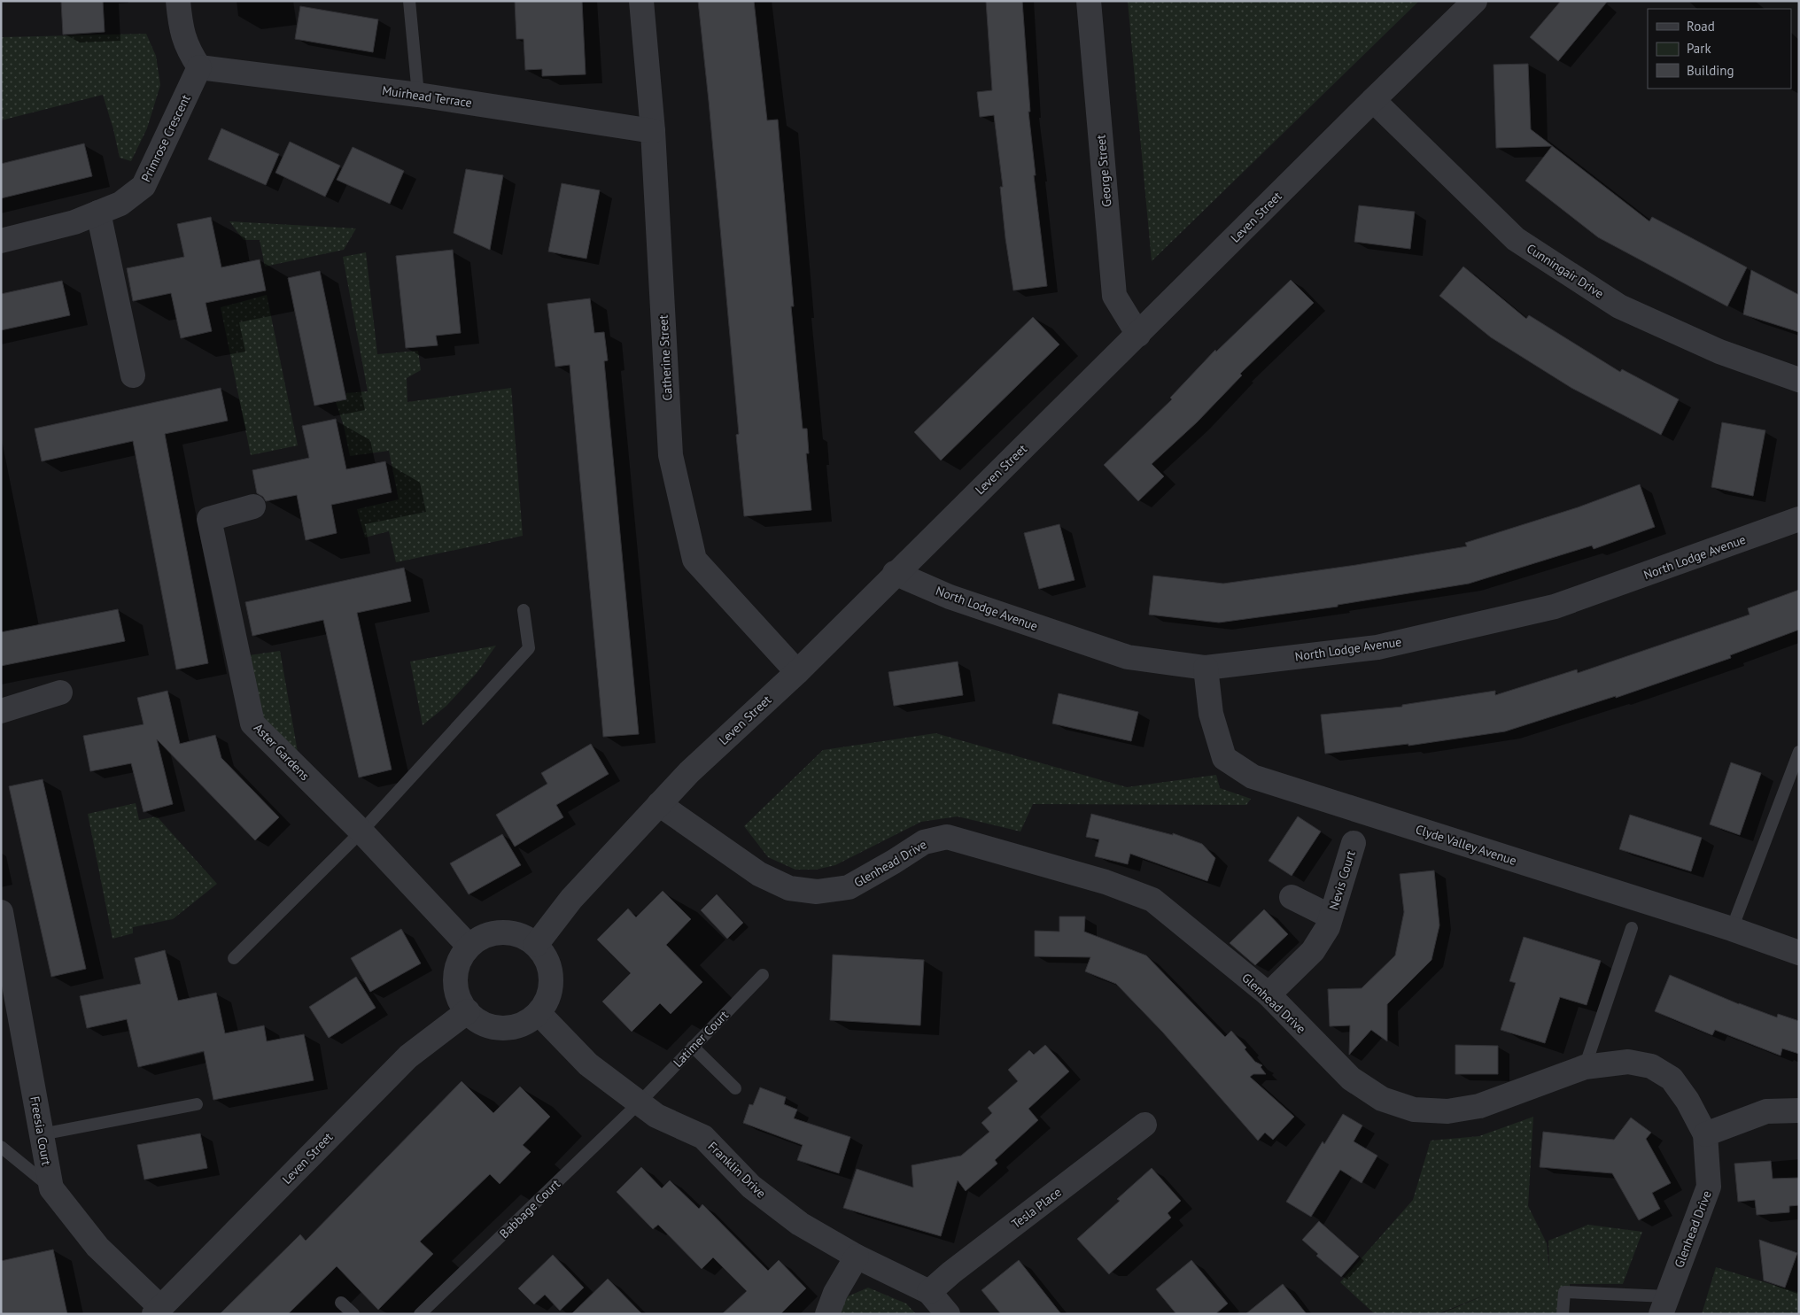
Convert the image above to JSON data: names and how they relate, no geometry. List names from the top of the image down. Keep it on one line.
{"streets":{"street":["Muirhead Terrace","Primrose Crescent","George Street","Leven Street","Cunningair Drive","Catherine Street","North Lodge Avenue","Aster Gardens","Clyde Valley Avenue","Glenhead Drive","Nevis Court","Freesia Court","Franklin Drive","Tesla Place"],"lane":["Latimer Court","Babbage Court"]},"crossings":[["Muirhead Terrace","Primrose Crescent"],["Muirhead Terrace","Catherine Street"],["George Street","Leven Street"],["Leven Street","Cunningair Drive"],["Leven Street","Catherine Street"],["Leven Street","North Lodge Avenue"],["Leven Street","Aster Gardens"],["Leven Street","Glenhead Drive"],["Leven Street","Freesia Court"],["Leven Street","Franklin Drive"],["North Lodge Avenue","Clyde Valley Avenue"],["Aster Gardens","Franklin Drive"],["Glenhead Drive","Nevis Court"],["Latimer Court","Franklin Drive"],["Latimer Court","Babbage Court"],["Franklin Drive","Tesla Place"],["Franklin Drive","Babbage Court"]],"legend":["Road","Park","Building"]}
